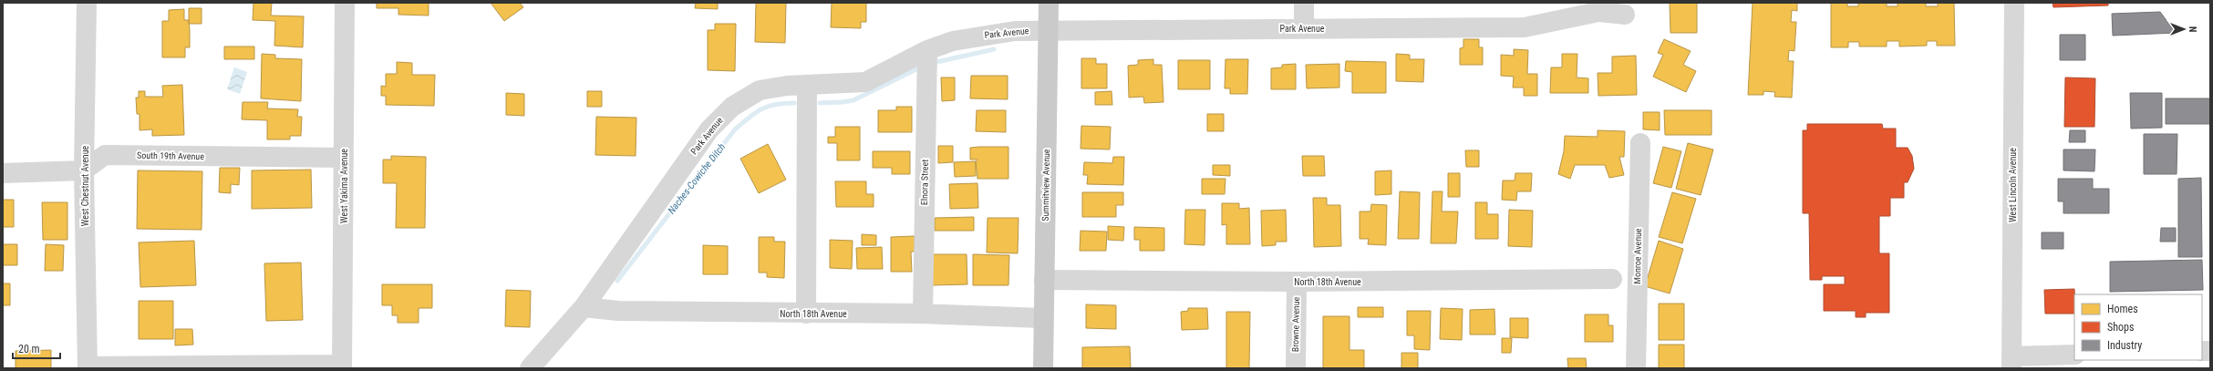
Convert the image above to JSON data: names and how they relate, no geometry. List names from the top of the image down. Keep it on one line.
{"streets":{"main road":["Summitview Avenue"],"street":["Park Avenue","South 19th Avenue","Elnora Street","West Lincoln Avenue","West Chestnut Avenue","West Yakima Avenue","Monroe Avenue","North 18th Avenue","Browne Avenue"]},"crossings":[["Park Avenue","Elnora Street"],["Park Avenue","Summitview Avenue"],["Park Avenue","North 18th Avenue"],["South 19th Avenue","West Chestnut Avenue"],["South 19th Avenue","West Yakima Avenue"],["Elnora Street","North 18th Avenue"],["Summitview Avenue","North 18th Avenue"],["North 18th Avenue","Browne Avenue"]],"water":["Naches-Cowiche Ditch"],"legend":["Homes","Shops","Industry"],"scale_bar":"20 m","north":"right"}
